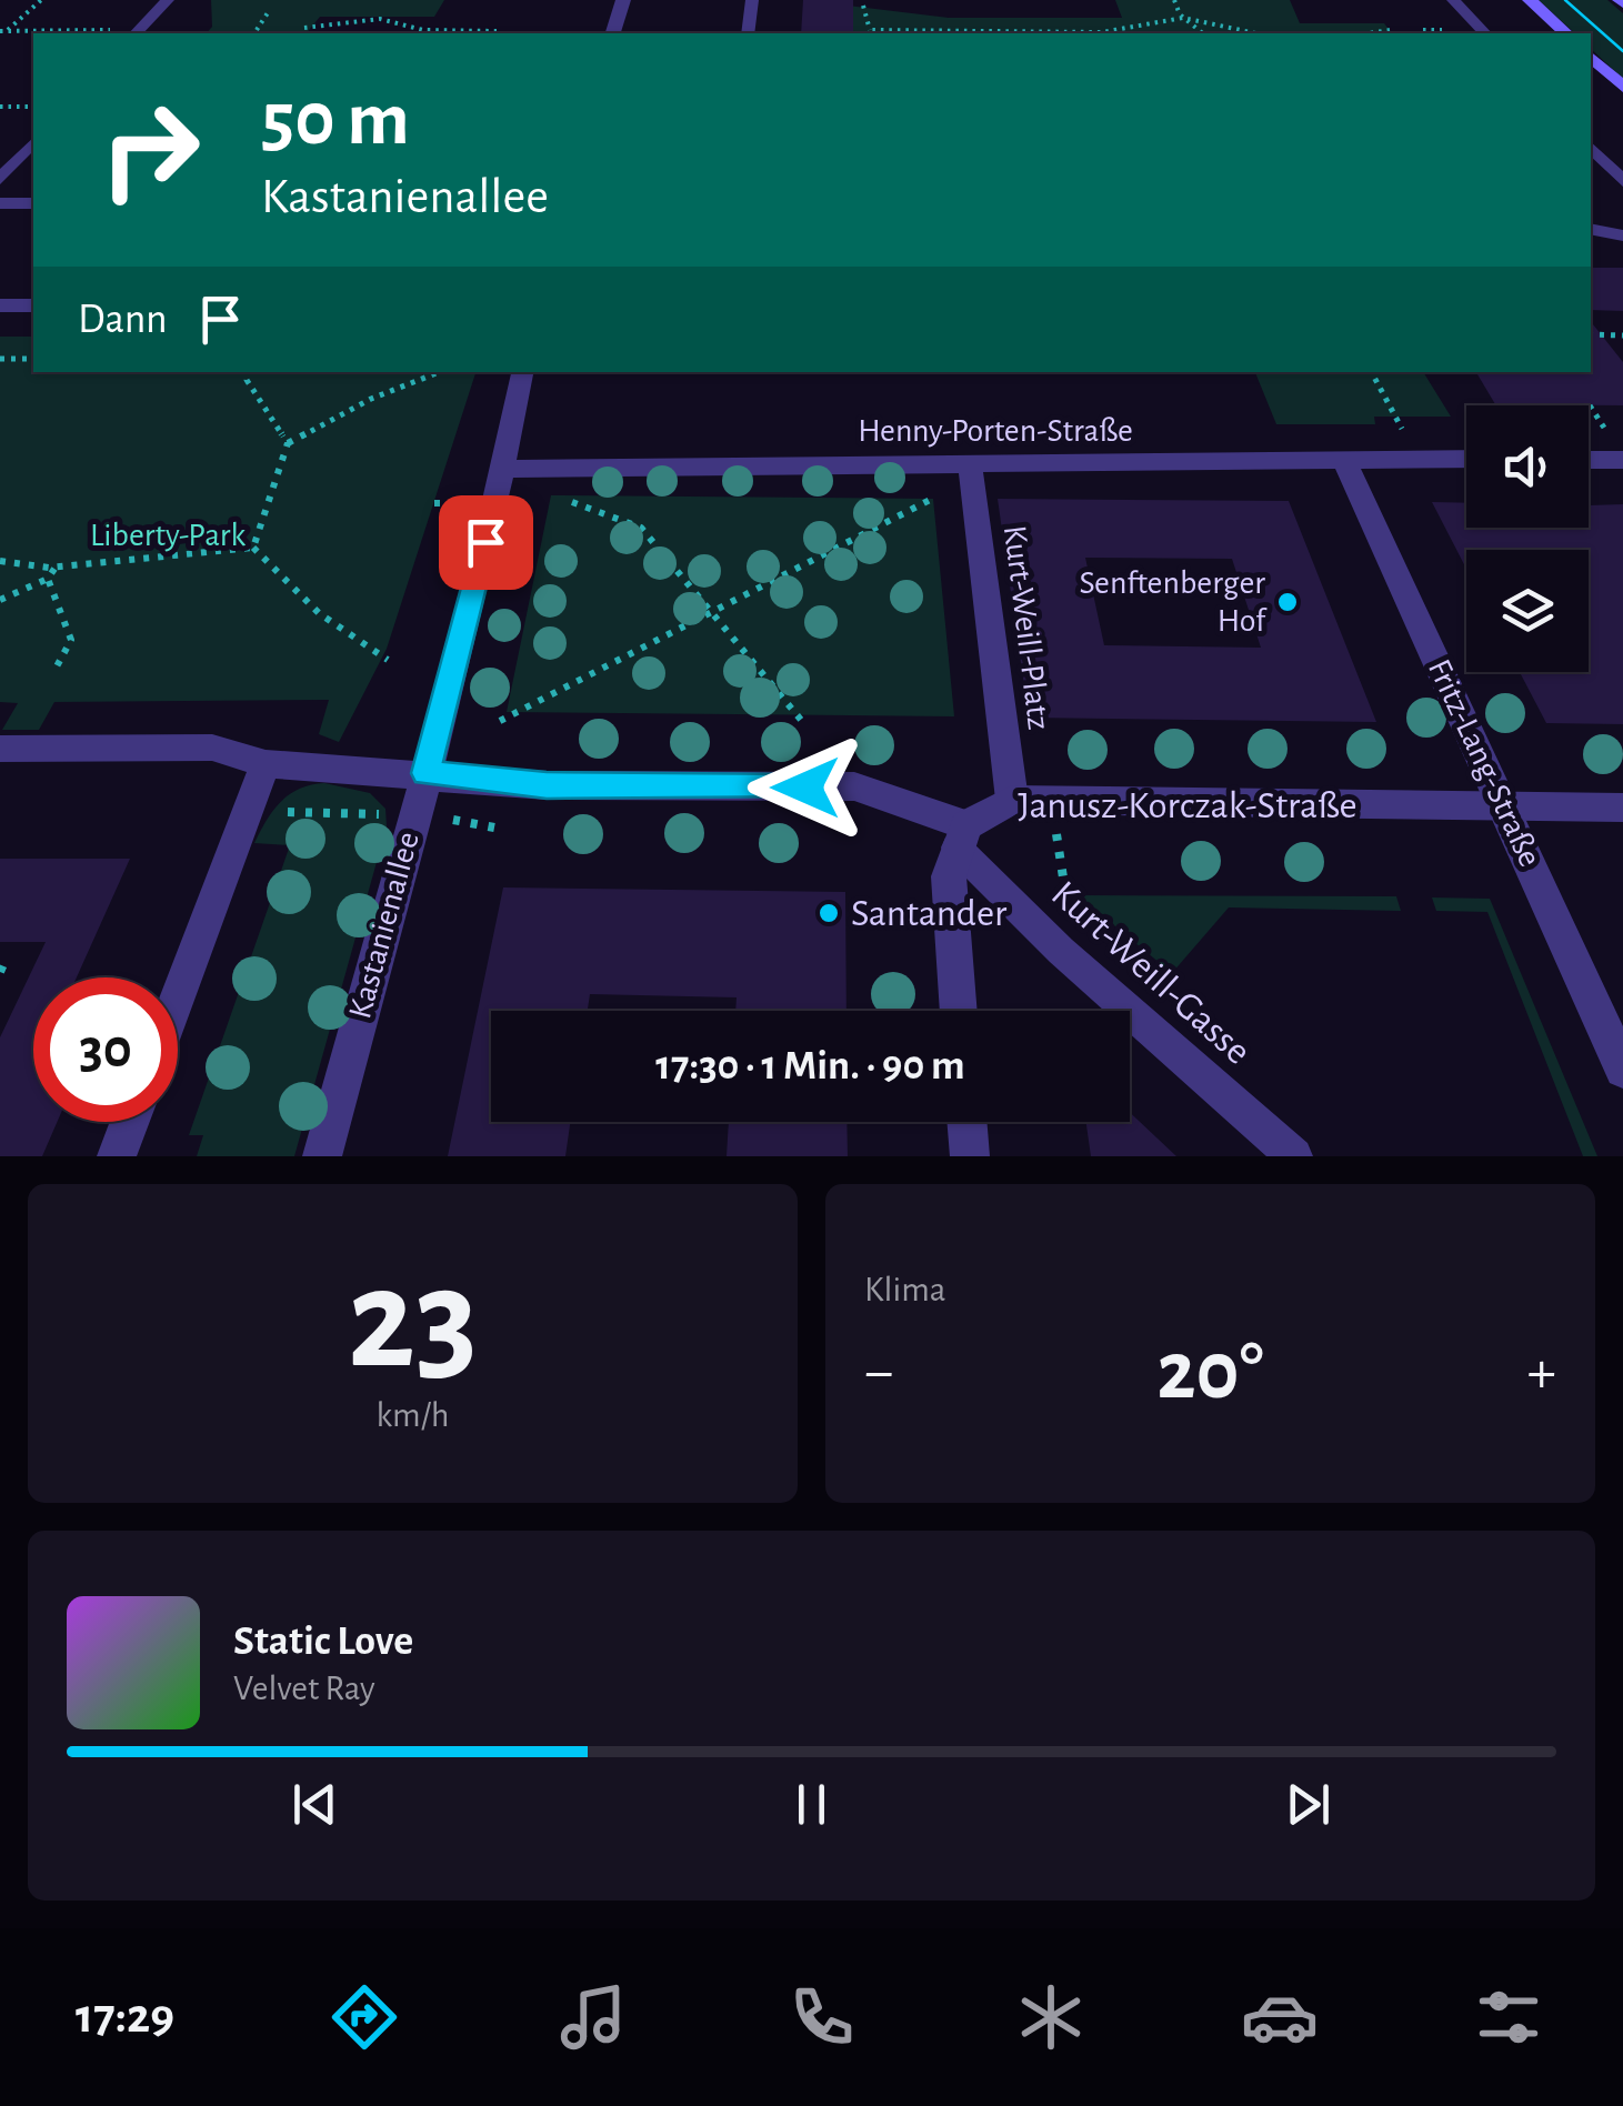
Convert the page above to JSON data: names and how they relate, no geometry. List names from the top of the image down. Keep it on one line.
{"streets":{"street":["Henny-Porten-Straße","Kurt-Weill-Platz","Fritz-Lang-Straße","Janusz-Korczak-Straße","Kastanienallee"],"lane":["Kurt-Weill-Gasse"]},"crossings":[["Henny-Porten-Straße","Kurt-Weill-Platz"],["Henny-Porten-Straße","Fritz-Lang-Straße"],["Henny-Porten-Straße","Kastanienallee"],["Kurt-Weill-Platz","Janusz-Korczak-Straße"],["Fritz-Lang-Straße","Janusz-Korczak-Straße"],["Janusz-Korczak-Straße","Kurt-Weill-Gasse"]],"parks":["Liberty-Park"],"places":["Senftenberger Hof","Santander"],"page":{"turn":["50 m","Kastanienallee"],"then":"Dann","limit":"30","trip":"17:30 · 1 Min. · 90 m","tile":[["23","km/h"],"Klima"],"heat":["−","20°","+"],"song":["Static Love","Velvet Ray"],"tabs":"17:29"}}
